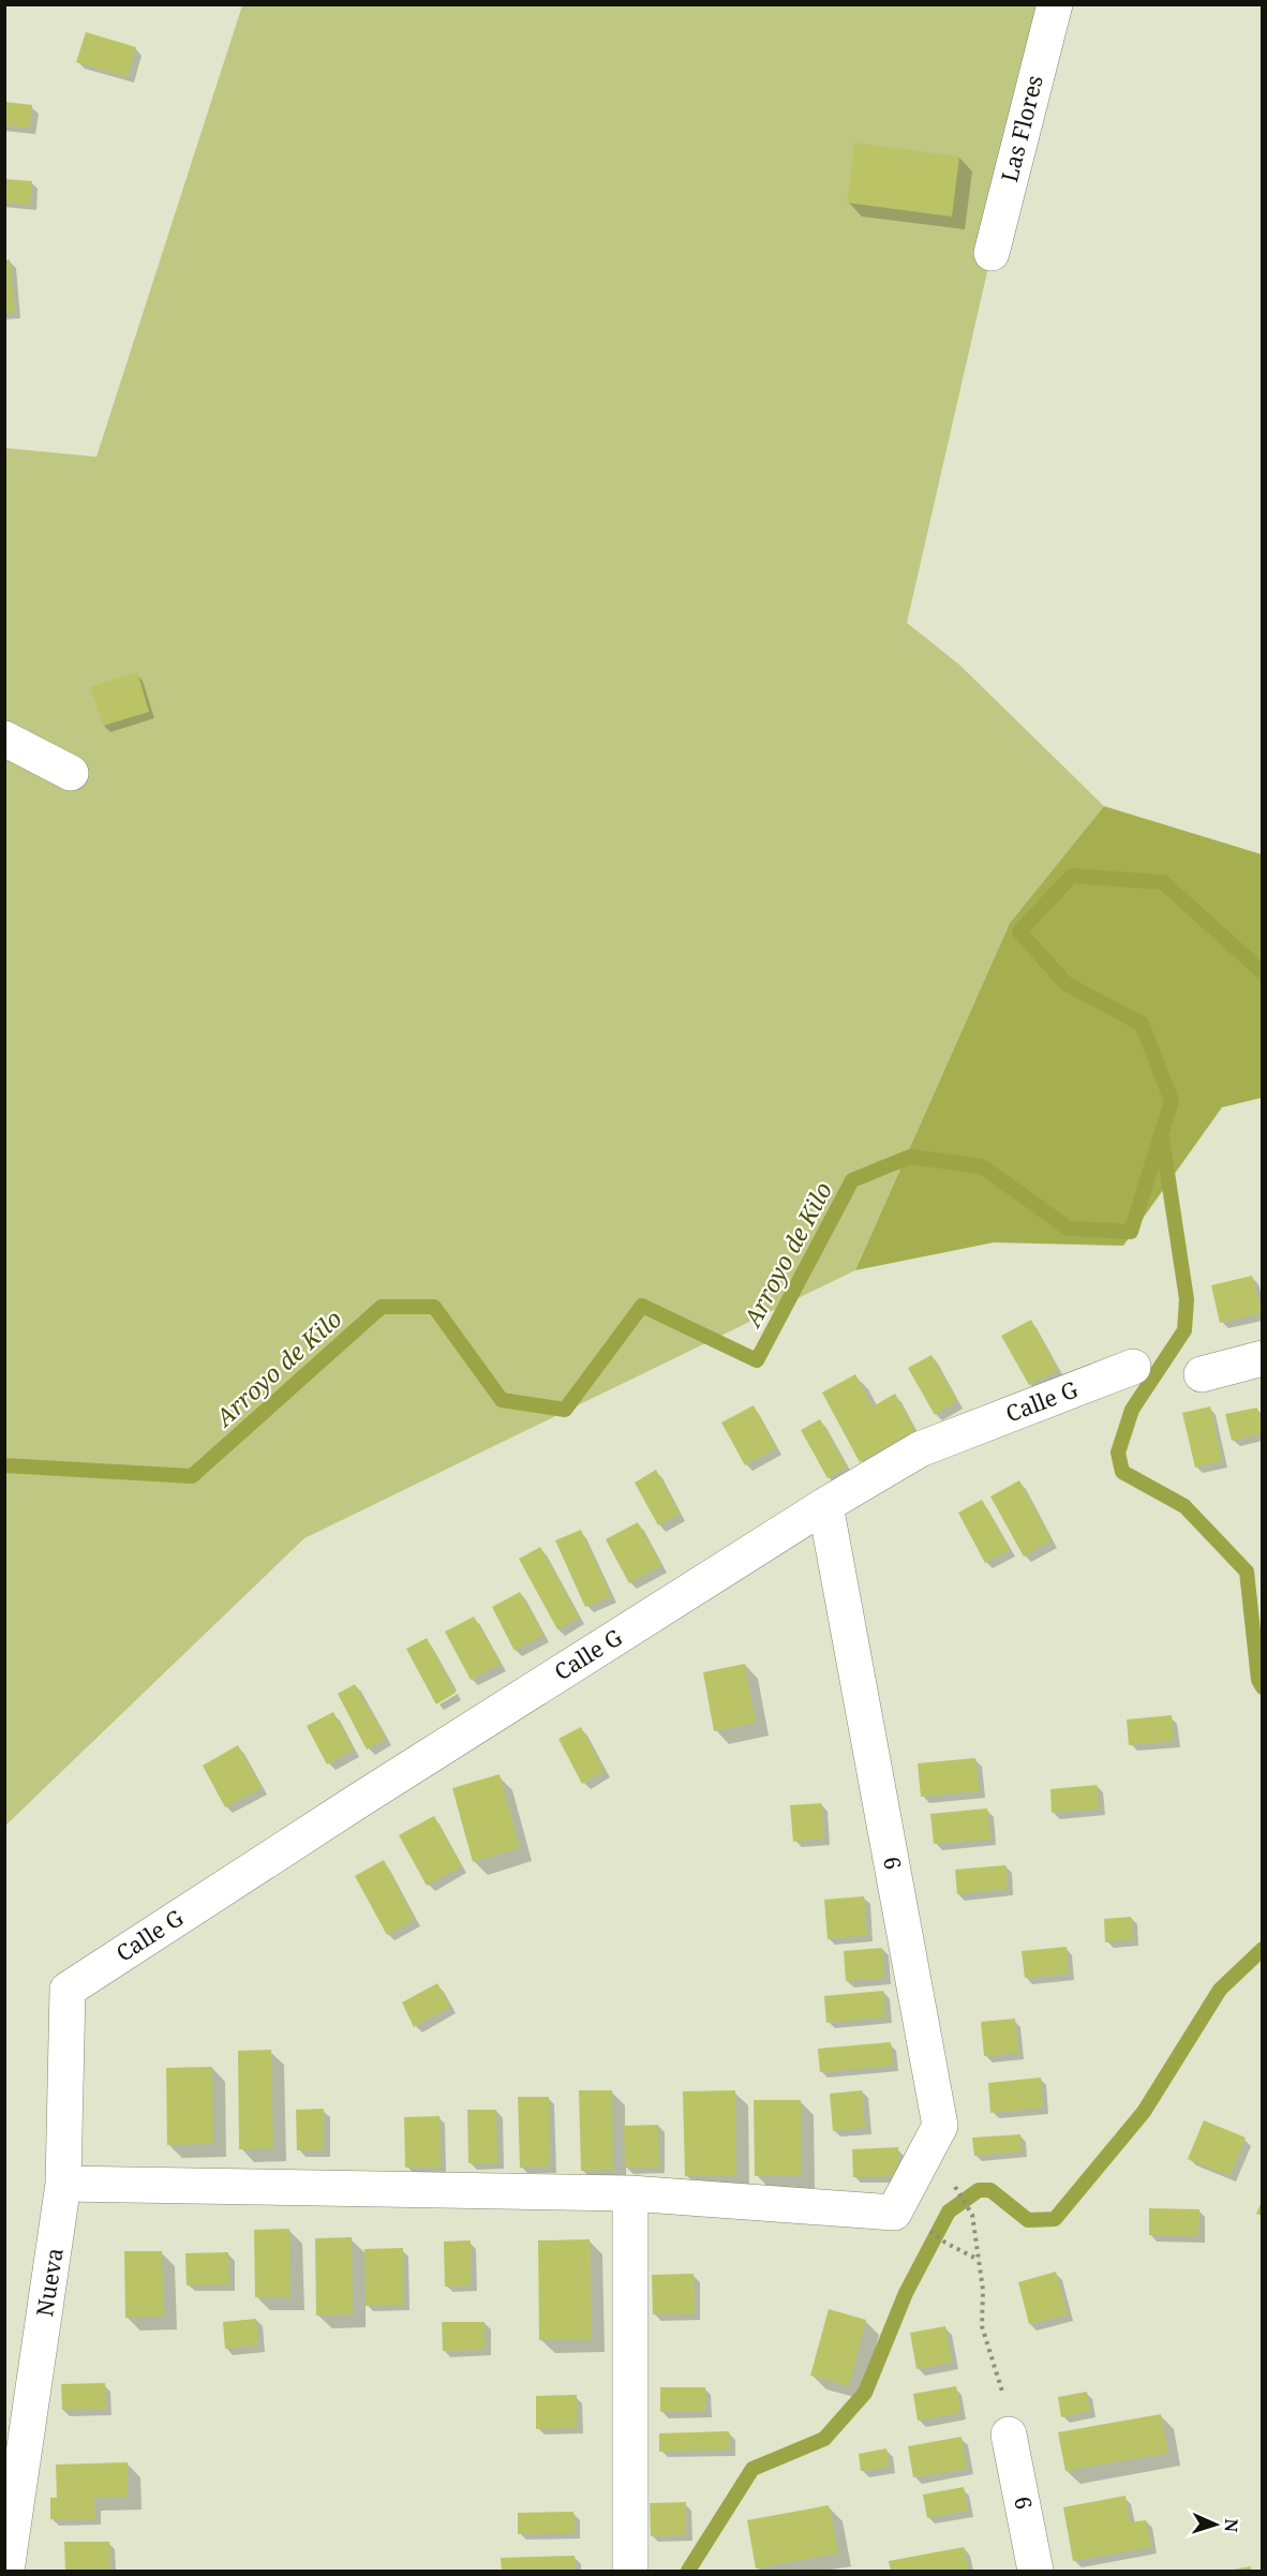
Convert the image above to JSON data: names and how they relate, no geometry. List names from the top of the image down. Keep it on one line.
{"streets":{"street":["Las Flores","Calle G","6","Nueva"]},"crossings":[["Calle G","6"],["Calle G","Nueva"]],"water":["Arroyo de Kilo"],"north":"right"}
